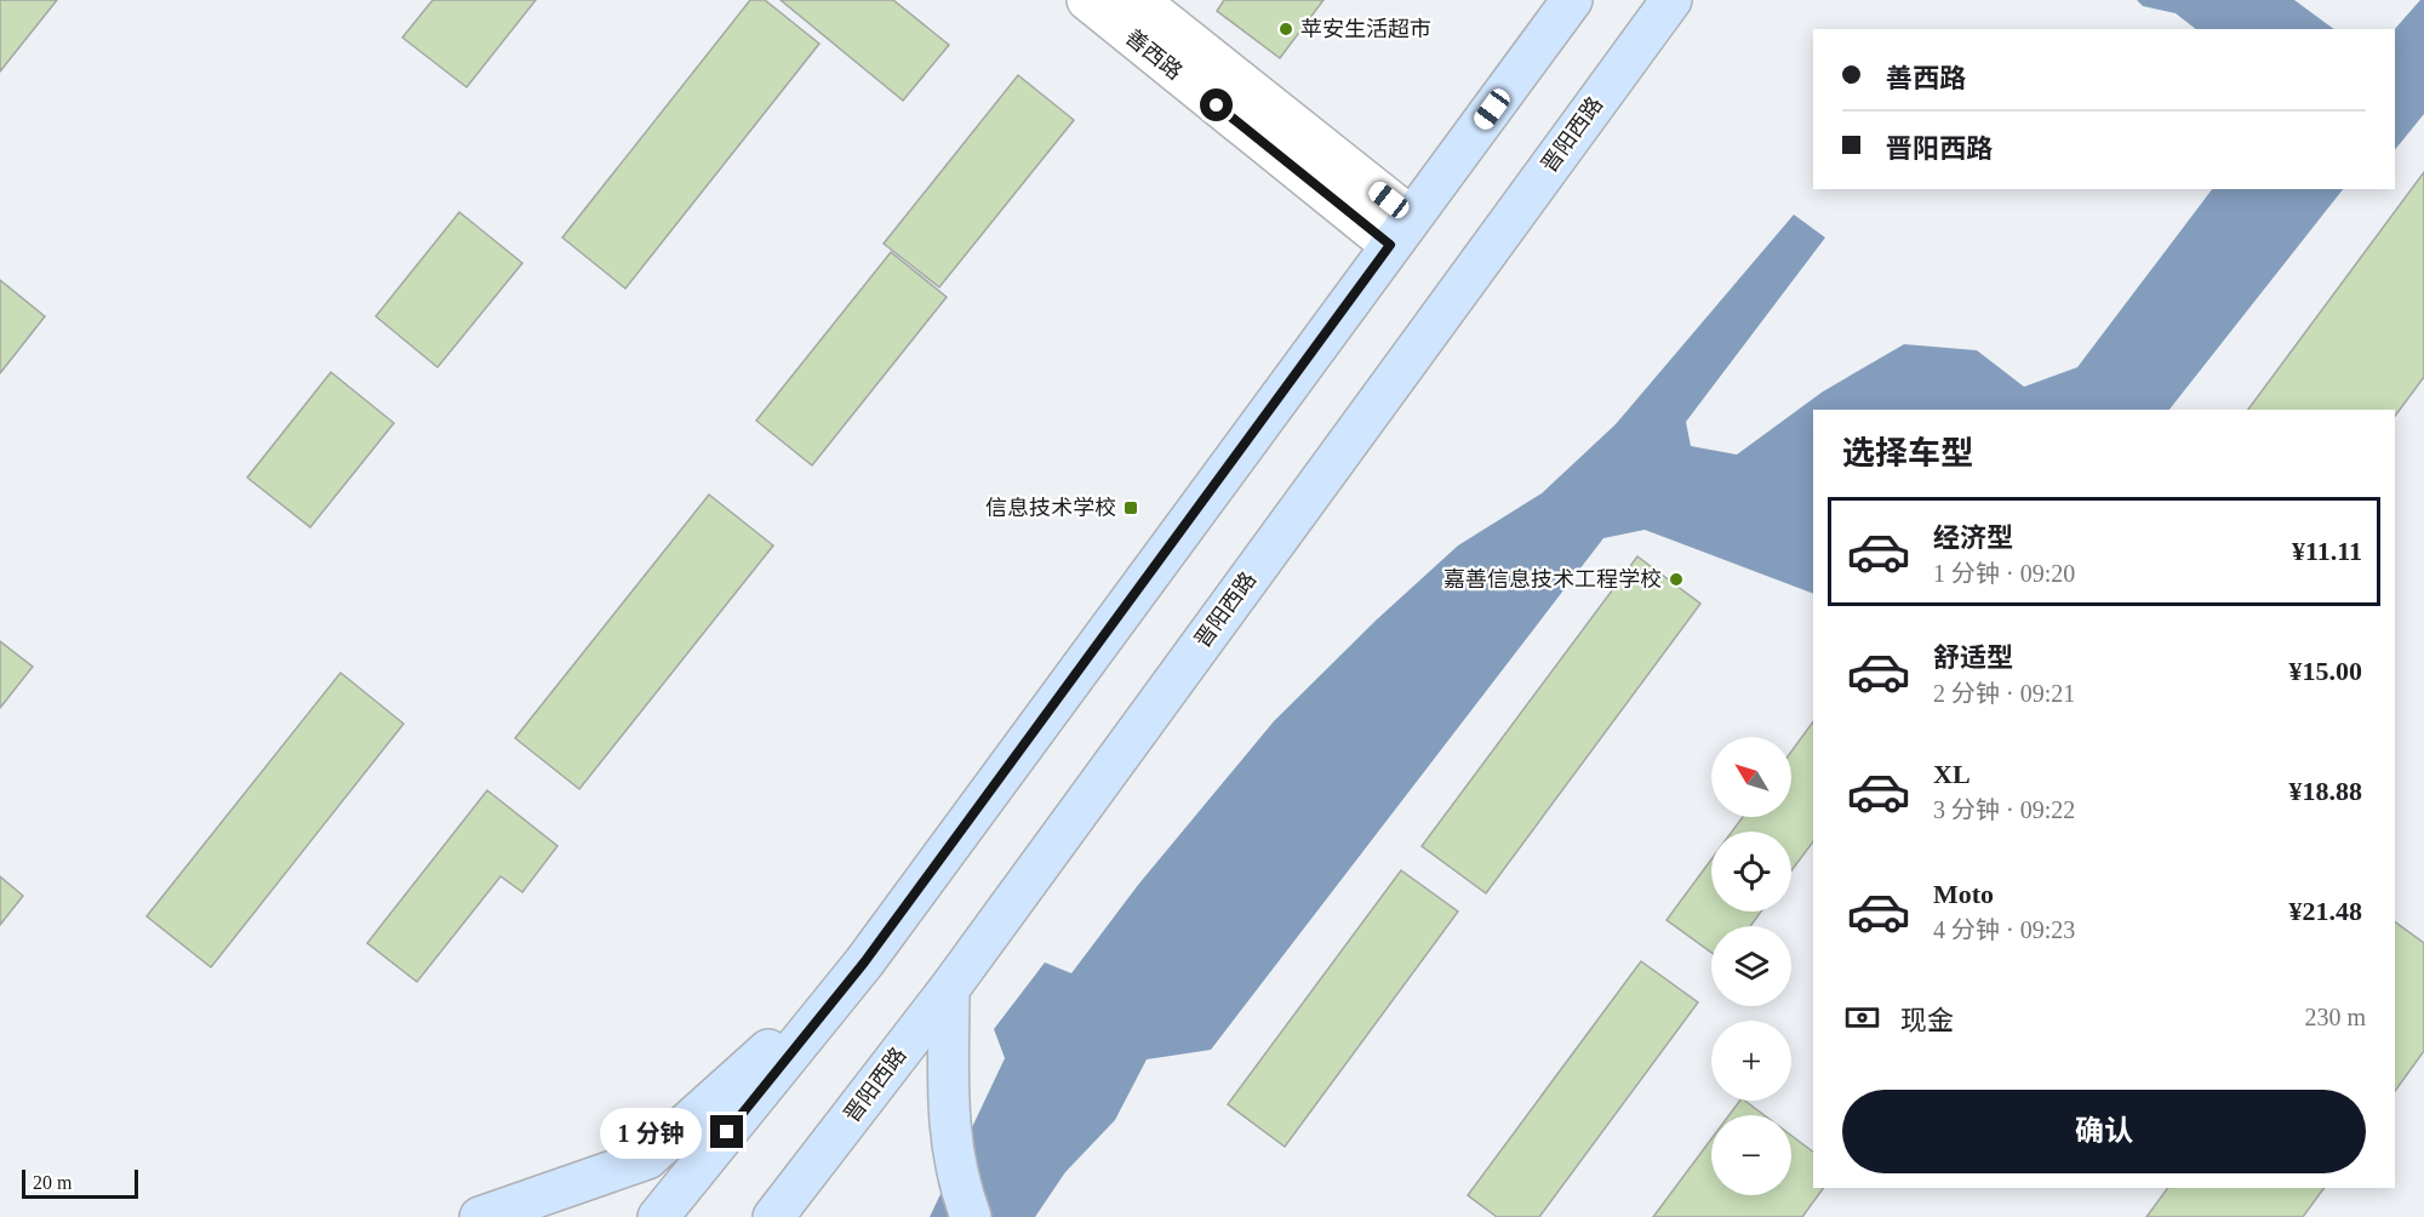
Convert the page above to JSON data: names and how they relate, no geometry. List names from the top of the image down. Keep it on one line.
{"streets":{"main road":["晋阳西路"],"street":["善西路"]},"places":{"other":["苹安生活超市","嘉善信息技术工程学校"],"transit":["信息技术学校"]},"scale_bar":"20 m","north":"top left","page":{"banner":["善西路","晋阳西路"],"heading":"选择车型","list":[{"name":"经济型","note":"1 分钟 · 09:20","value":"¥11.11"},{"name":"舒适型","note":"2 分钟 · 09:21","value":"¥15.00"},{"name":"XL","note":"3 分钟 · 09:22","value":"¥18.88"},{"name":"Moto","note":"4 分钟 · 09:23","value":"¥21.48"}],"map_buttons":["+","−"],"pay":["现金","230 m"],"buttons":"确认","bubble":"1 分钟","scale":"20 m"}}
